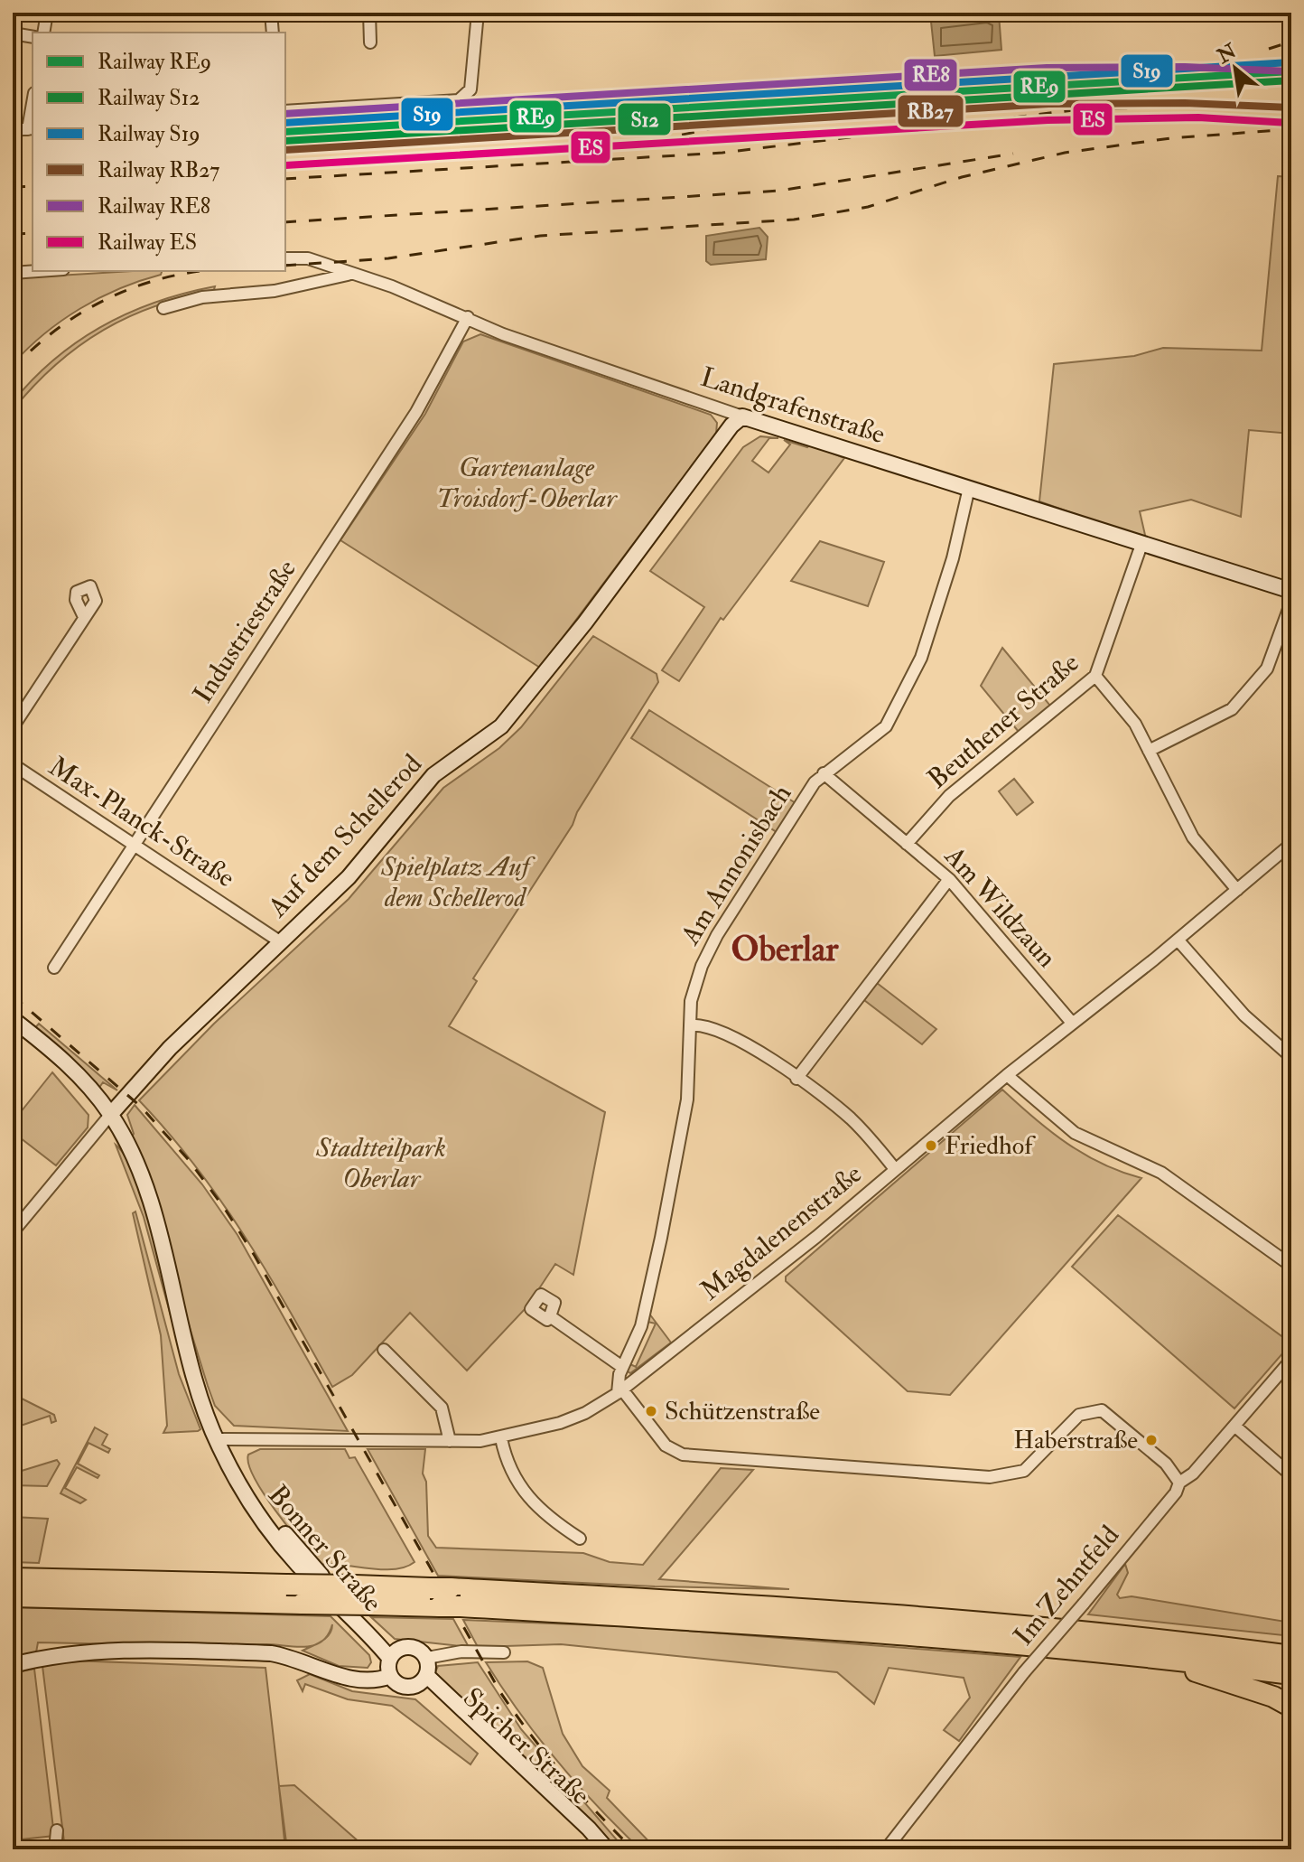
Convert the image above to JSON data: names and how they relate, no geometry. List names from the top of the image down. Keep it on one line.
{"streets":{"street":["Landgrafenstraße","Industriestraße","Beuthener Straße","Max-Planck-Straße","Auf dem Schellerod","Am Annonisbach","Am Wildzaun","Magdalenenstraße","Bonner Straße","Im Zehntfeld","Spicher Straße"]},"crossings":[["Landgrafenstraße","Industriestraße"],["Landgrafenstraße","Beuthener Straße"],["Landgrafenstraße","Auf dem Schellerod"],["Landgrafenstraße","Am Annonisbach"],["Industriestraße","Max-Planck-Straße"],["Beuthener Straße","Am Wildzaun"],["Max-Planck-Straße","Auf dem Schellerod"],["Auf dem Schellerod","Bonner Straße"],["Am Annonisbach","Am Wildzaun"],["Am Annonisbach","Magdalenenstraße"],["Am Wildzaun","Magdalenenstraße"],["Magdalenenstraße","Bonner Straße"],["Bonner Straße","Spicher Straße"]],"districts":["Oberlar"],"parks":["Gartenanlage Troisdorf-Oberlar","Spielplatz Auf dem Schellerod","Stadtteilpark Oberlar"],"places":["Friedhof","Schützenstraße","Haberstraße"],"lines":["rail line S19","rail line RE8","rail line RE9","rail line S12","rail line RB27","rail line ES"],"legend":["Railway RE9","Railway S12","Railway S19","Railway RB27","Railway RE8","Railway ES"],"north":"top left"}
